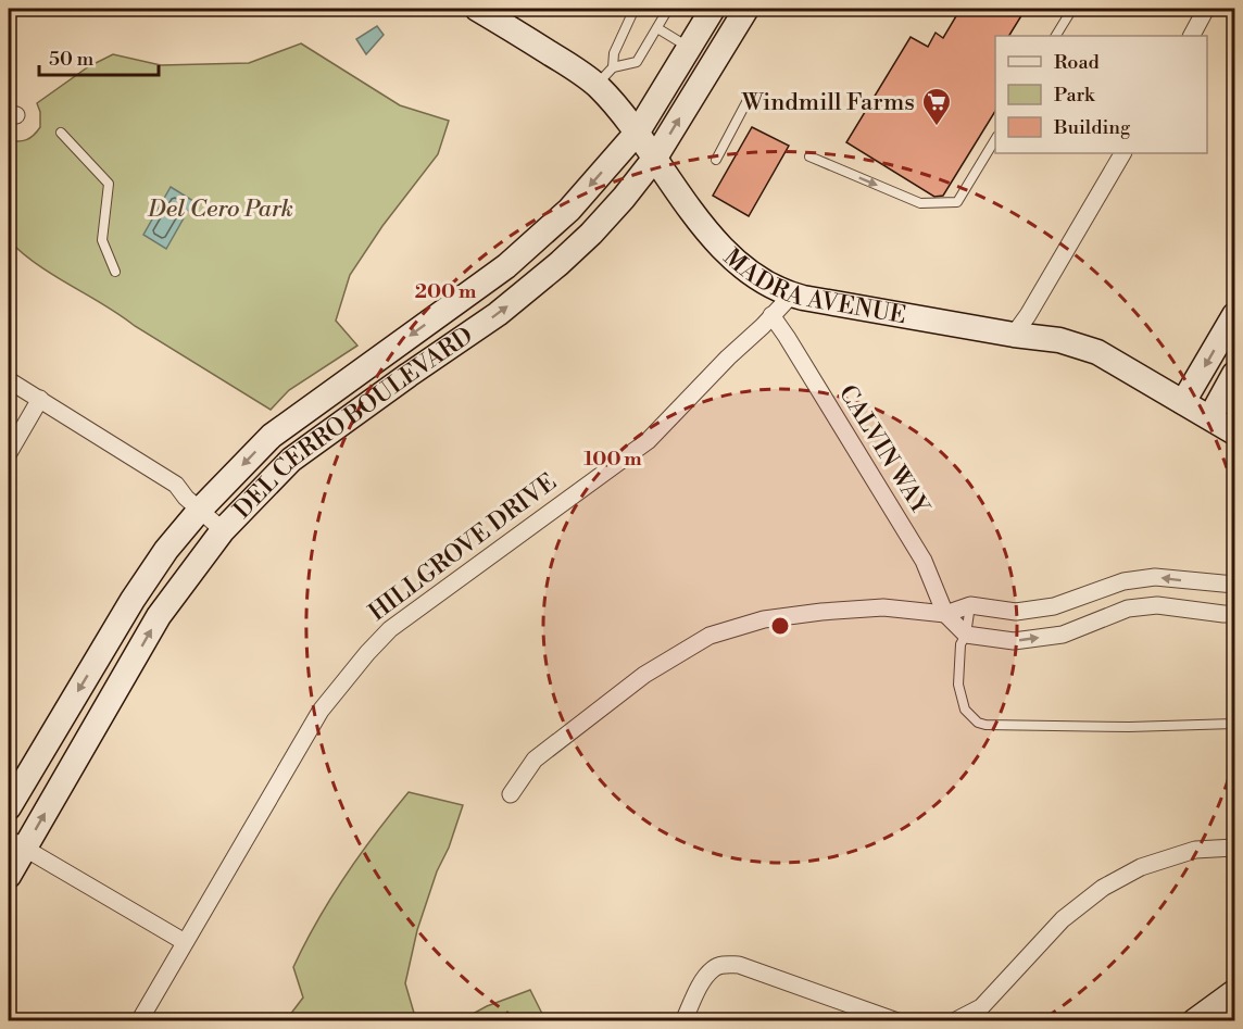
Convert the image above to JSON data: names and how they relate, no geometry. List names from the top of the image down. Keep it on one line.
{"streets":{"street":["MADRA AVENUE","DEL CERRO BOULEVARD","CALVIN WAY","HILLGROVE DRIVE"]},"crossings":[["MADRA AVENUE","DEL CERRO BOULEVARD"],["MADRA AVENUE","HILLGROVE DRIVE"],["CALVIN WAY","HILLGROVE DRIVE"]],"parks":["Del Cero Park"],"places":{"supermarket":["Windmill Farms"]},"legend":["Road","Park","Building"],"scale_bar":"50 m","rings":["200 m","100 m"]}
